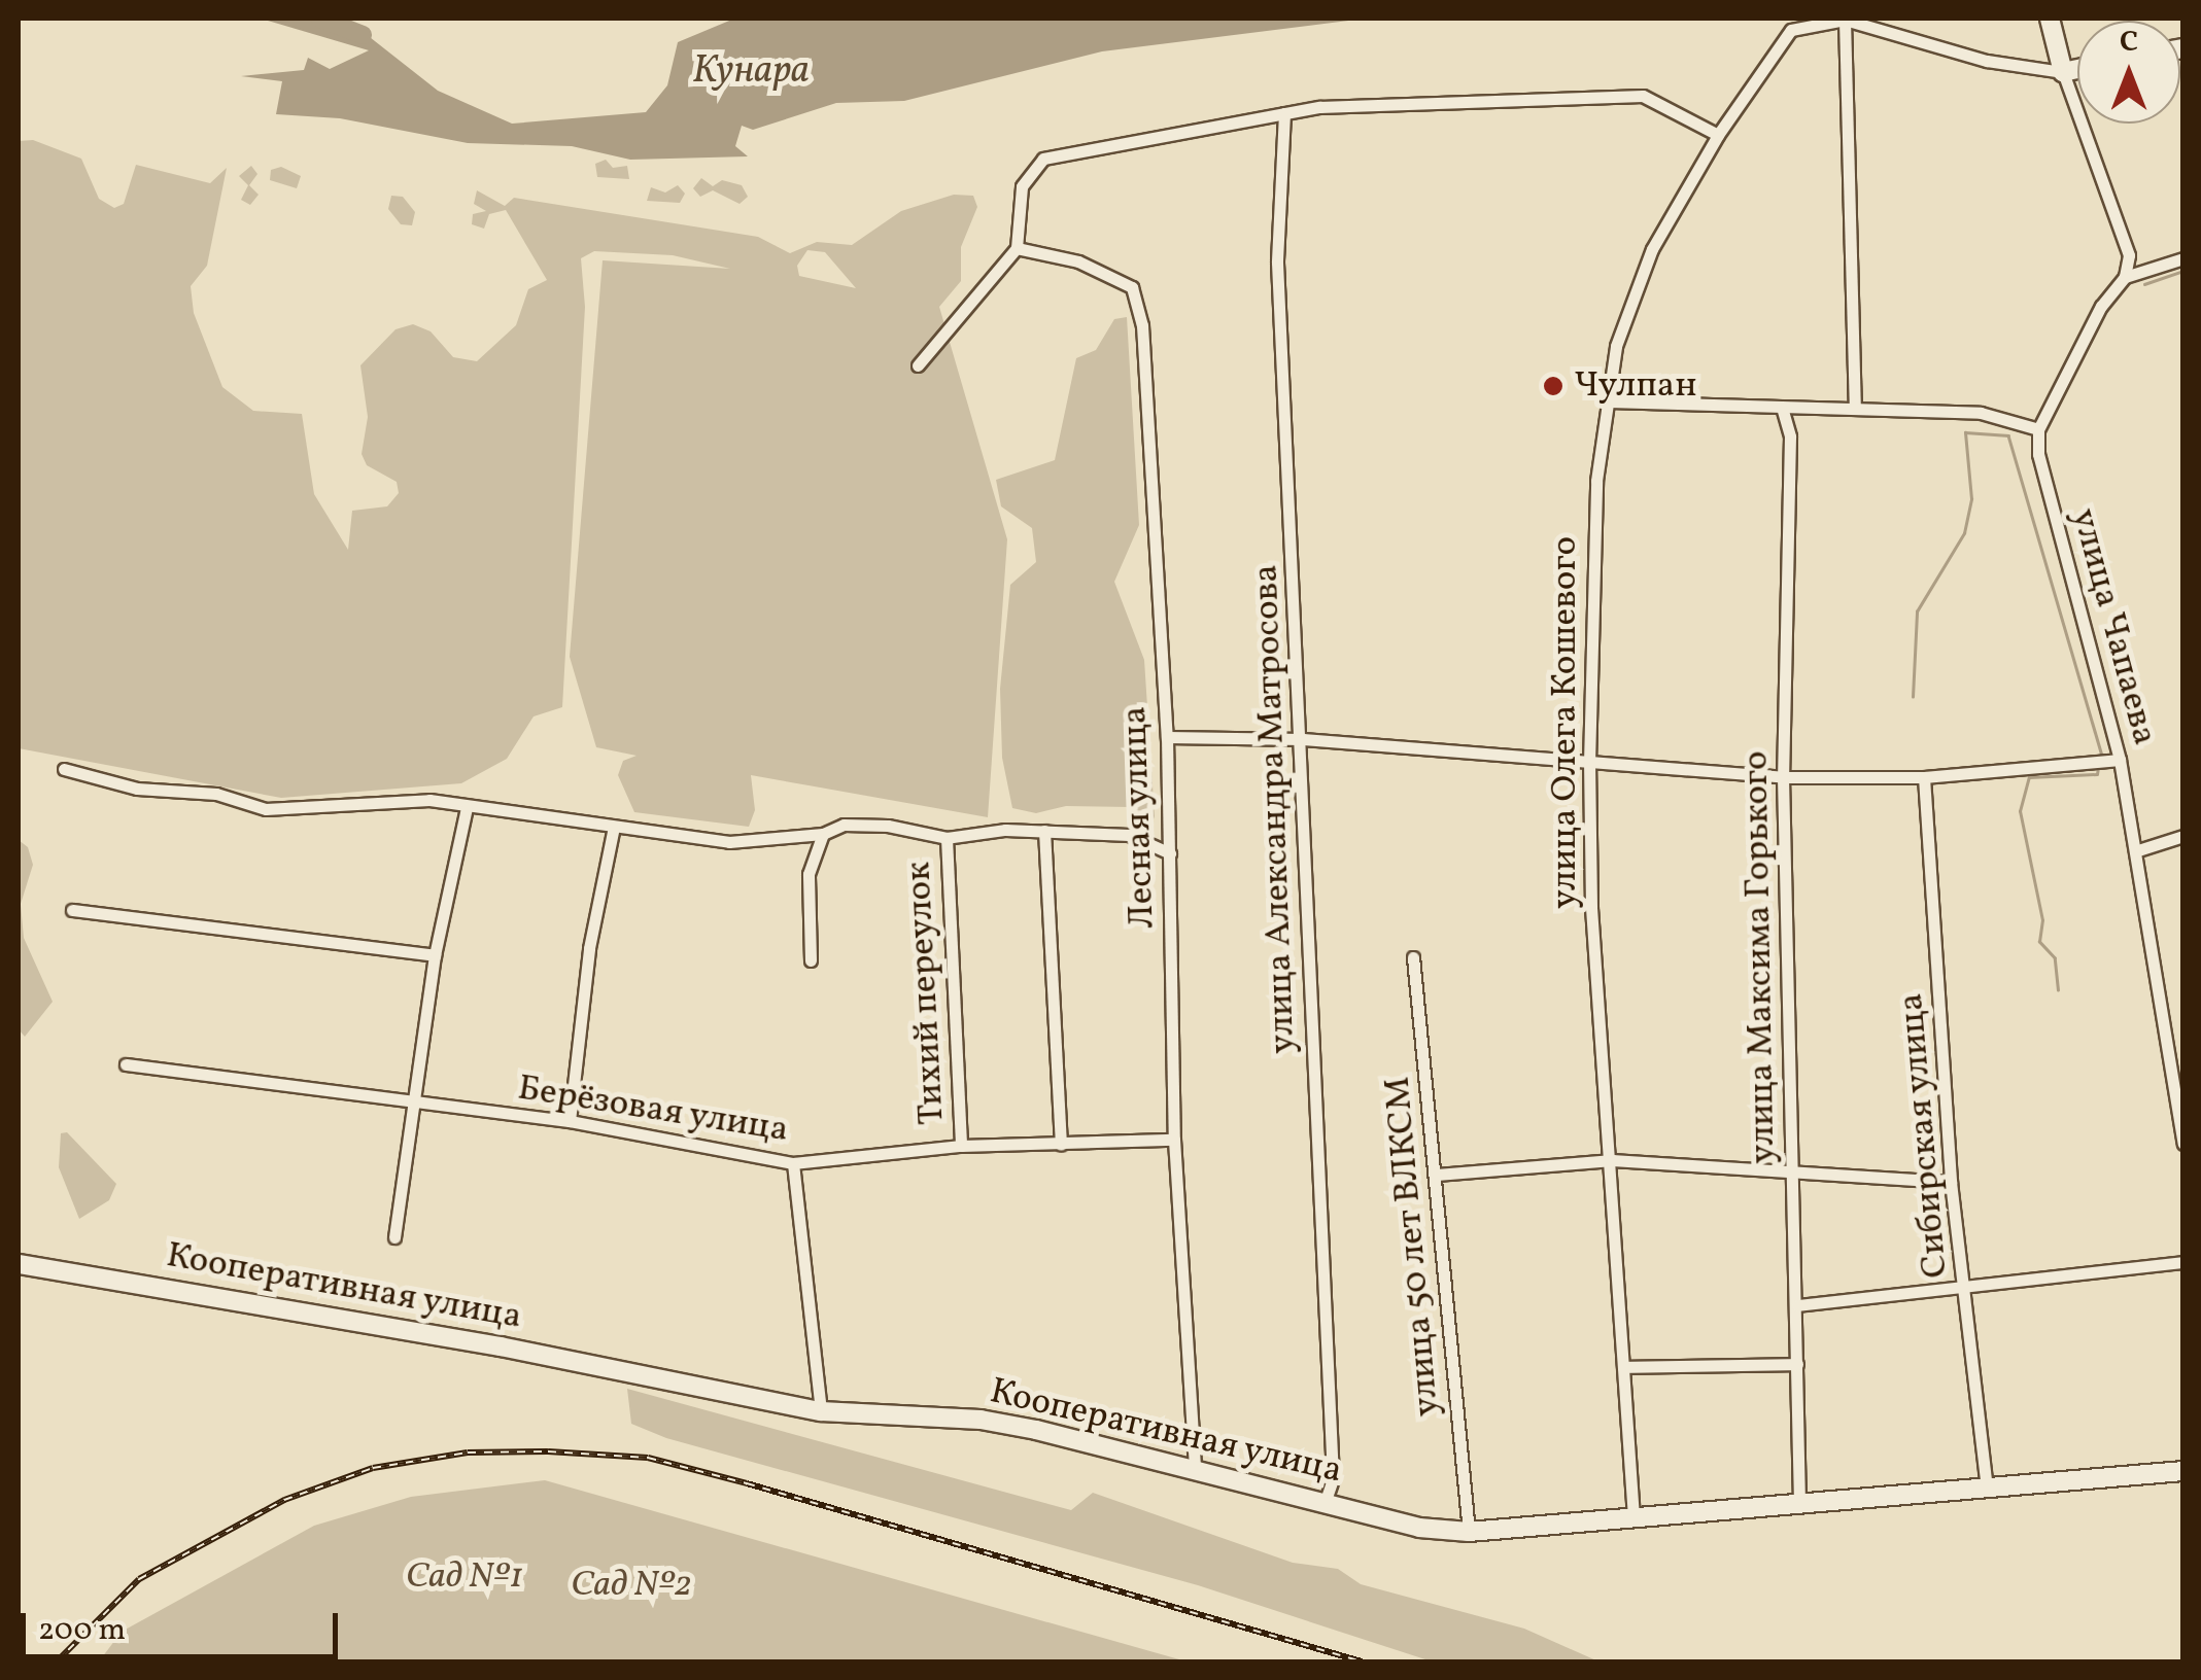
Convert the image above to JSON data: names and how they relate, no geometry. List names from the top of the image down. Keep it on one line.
{"streets":{"main road":["Кооперативная улица"],"street":["улица Чапаева","улица Олега Кошевого","улица Александра Матросова","Лесная улица","улица Максима Горького","Тихий переулок","Берёзовая улица","Сибирская улица","улица 50 лет ВЛКСМ"]},"crossings":[["улица Олега Кошевого","Кооперативная улица"],["улица Александра Матросова","Кооперативная улица"],["Лесная улица","Берёзовая улица"],["Лесная улица","Кооперативная улица"],["улица Максима Горького","Кооперативная улица"],["Тихий переулок","Берёзовая улица"],["Сибирская улица","Кооперативная улица"],["улица 50 лет ВЛКСМ","Кооперативная улица"]],"water":["Кунара"],"parks":["Сад №1","Сад №2"],"places":["Чулпан"],"scale_bar":"200 m","north":"top"}
